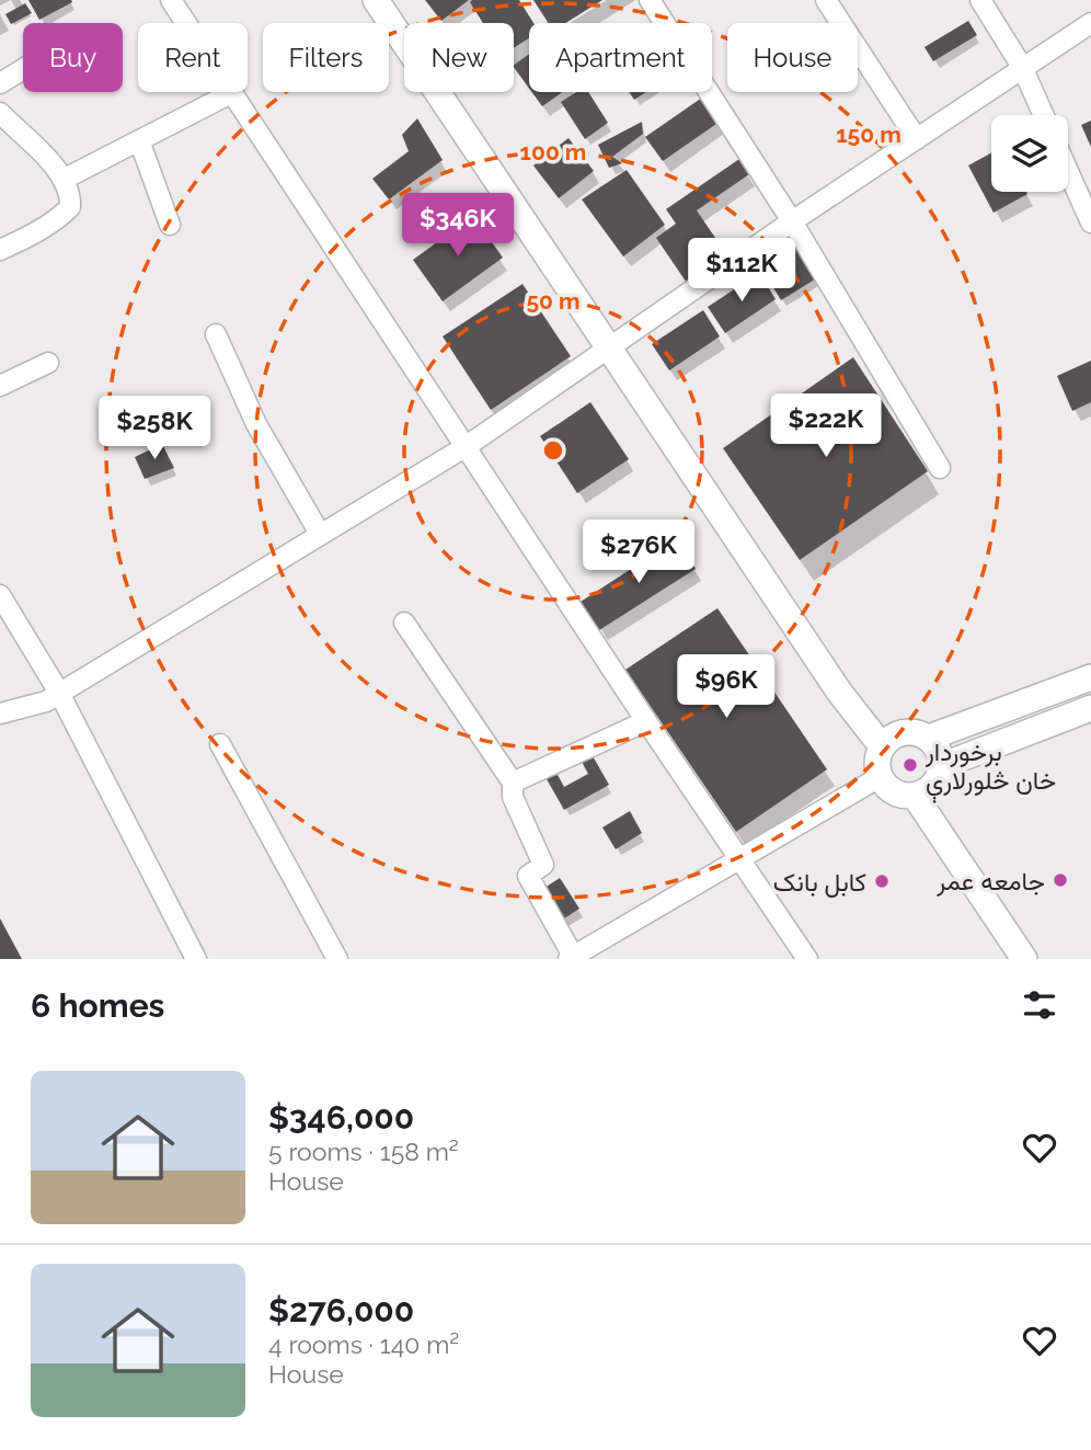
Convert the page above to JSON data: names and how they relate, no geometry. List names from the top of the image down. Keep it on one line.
{"places":["برخوردار خان څلورلارې","جامعه عمر","کابل بانک"],"page":{"chip":["Buy","Rent","Filters","New","Apartment","House"],"price":["$346K","$112K","$222K","$258K","$276K","$96K"],"heading":"6 homes","list":[{"name":"$346,000","note":"5 rooms · 158 m² · House"},{"name":"$276,000","note":"4 rooms · 140 m² · House"}]},"rings":["150 m","100 m","50 m"]}
